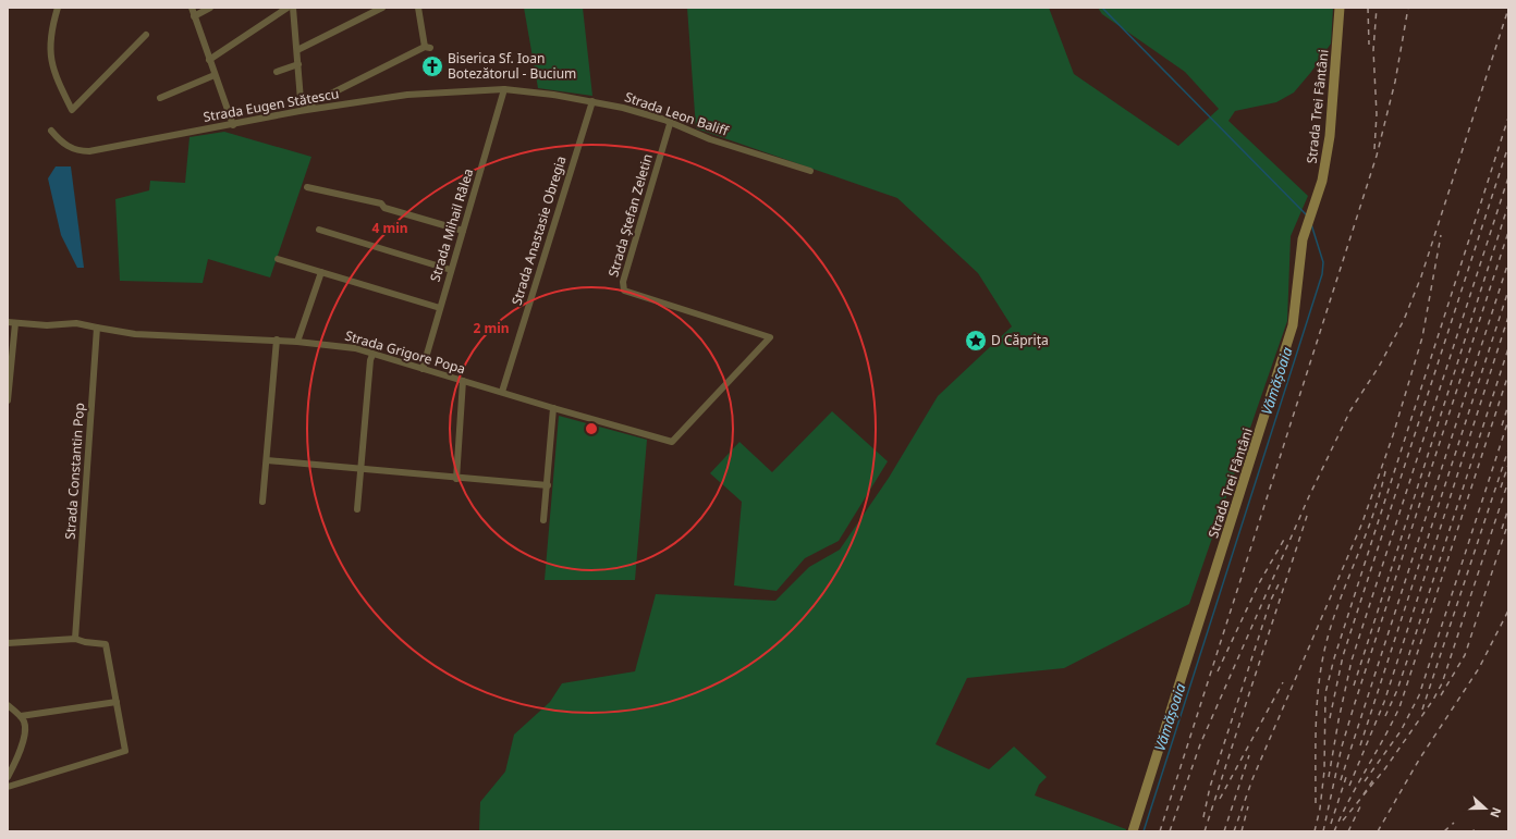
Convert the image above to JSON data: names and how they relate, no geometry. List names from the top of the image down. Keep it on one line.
{"streets":{"main road":["Strada Trei Fântâni"],"street":["Strada Eugen Stătescu","Strada Leon Baliff","Strada Ștefan Zeletin","Strada Mihail Râlea","Strada Anastasie Obregia","Strada Grigore Popa","Strada Constantin Pop"]},"crossings":[["Strada Eugen Stătescu","Strada Leon Baliff"],["Strada Eugen Stătescu","Strada Mihail Râlea"],["Strada Leon Baliff","Strada Ștefan Zeletin"],["Strada Leon Baliff","Strada Mihail Râlea"],["Strada Leon Baliff","Strada Anastasie Obregia"],["Strada Ștefan Zeletin","Strada Grigore Popa"],["Strada Mihail Râlea","Strada Grigore Popa"],["Strada Anastasie Obregia","Strada Grigore Popa"],["Strada Grigore Popa","Strada Constantin Pop"]],"water":["Vămășoaia"],"places":{"church":["Biserica Sf. Ioan Botezătorul - Bucium"],"place":["D Căprița"]},"north":"right","rings":["4 min","2 min"]}
